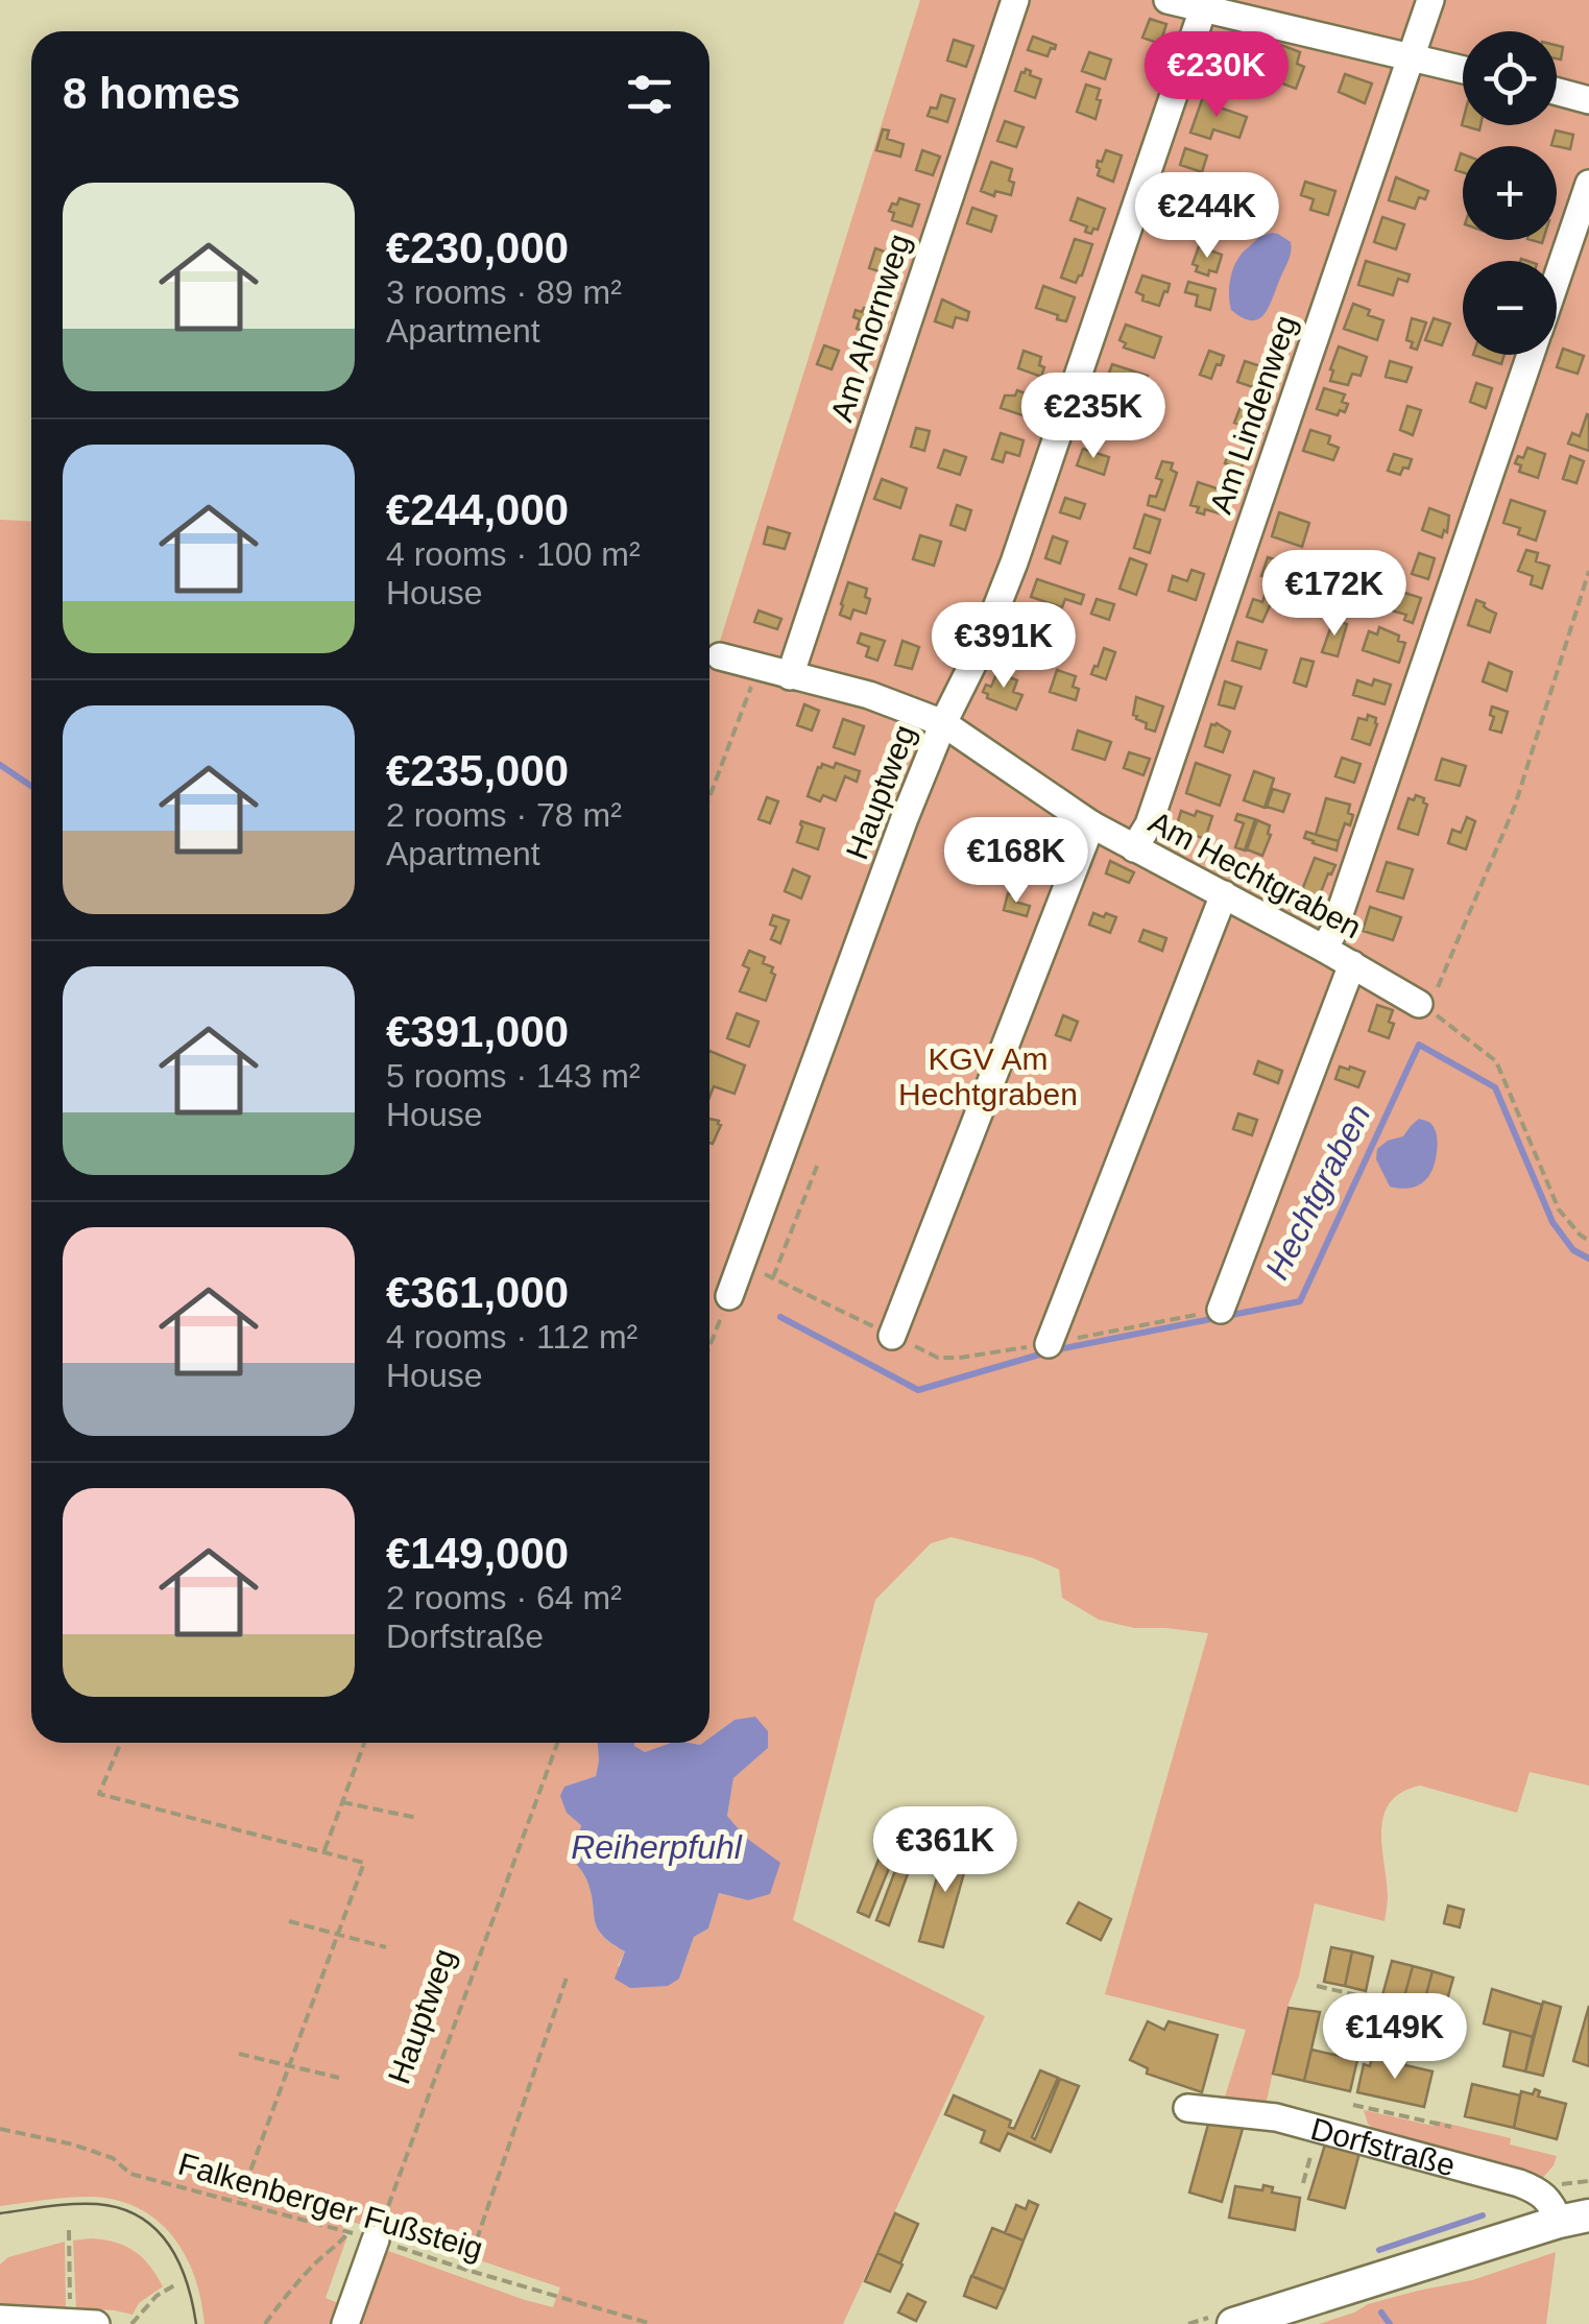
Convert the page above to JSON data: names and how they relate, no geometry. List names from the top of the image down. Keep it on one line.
{"streets":{"main road":["Dorfstraße"],"lane":["Am Ahornweg","Am Lindenweg","Hauptweg","Am Hechtgraben"],"path":["Falkenberger Fußsteig"]},"crossings":[["Am Ahornweg","Am Hechtgraben"],["Am Lindenweg","Am Hechtgraben"],["Hauptweg","Am Hechtgraben"],["Hauptweg","Falkenberger Fußsteig"]],"water":["Hechtgraben","Reiherpfuhl"],"parks":["KGV Am Hechtgraben"],"page":{"map_buttons":["+","−"],"price":["€230K","€244K","€235K","€172K","€391K","€168K","€361K","€149K"],"heading":"8 homes","list":[{"name":"€230,000","note":"3 rooms · 89 m² · Apartment"},{"name":"€244,000","note":"4 rooms · 100 m² · House"},{"name":"€235,000","note":"2 rooms · 78 m² · Apartment"},{"name":"€391,000","note":"5 rooms · 143 m² · House"},{"name":"€361,000","note":"4 rooms · 112 m² · House"},{"name":"€149,000","note":"2 rooms · 64 m² · Dorfstraße"}]}}
